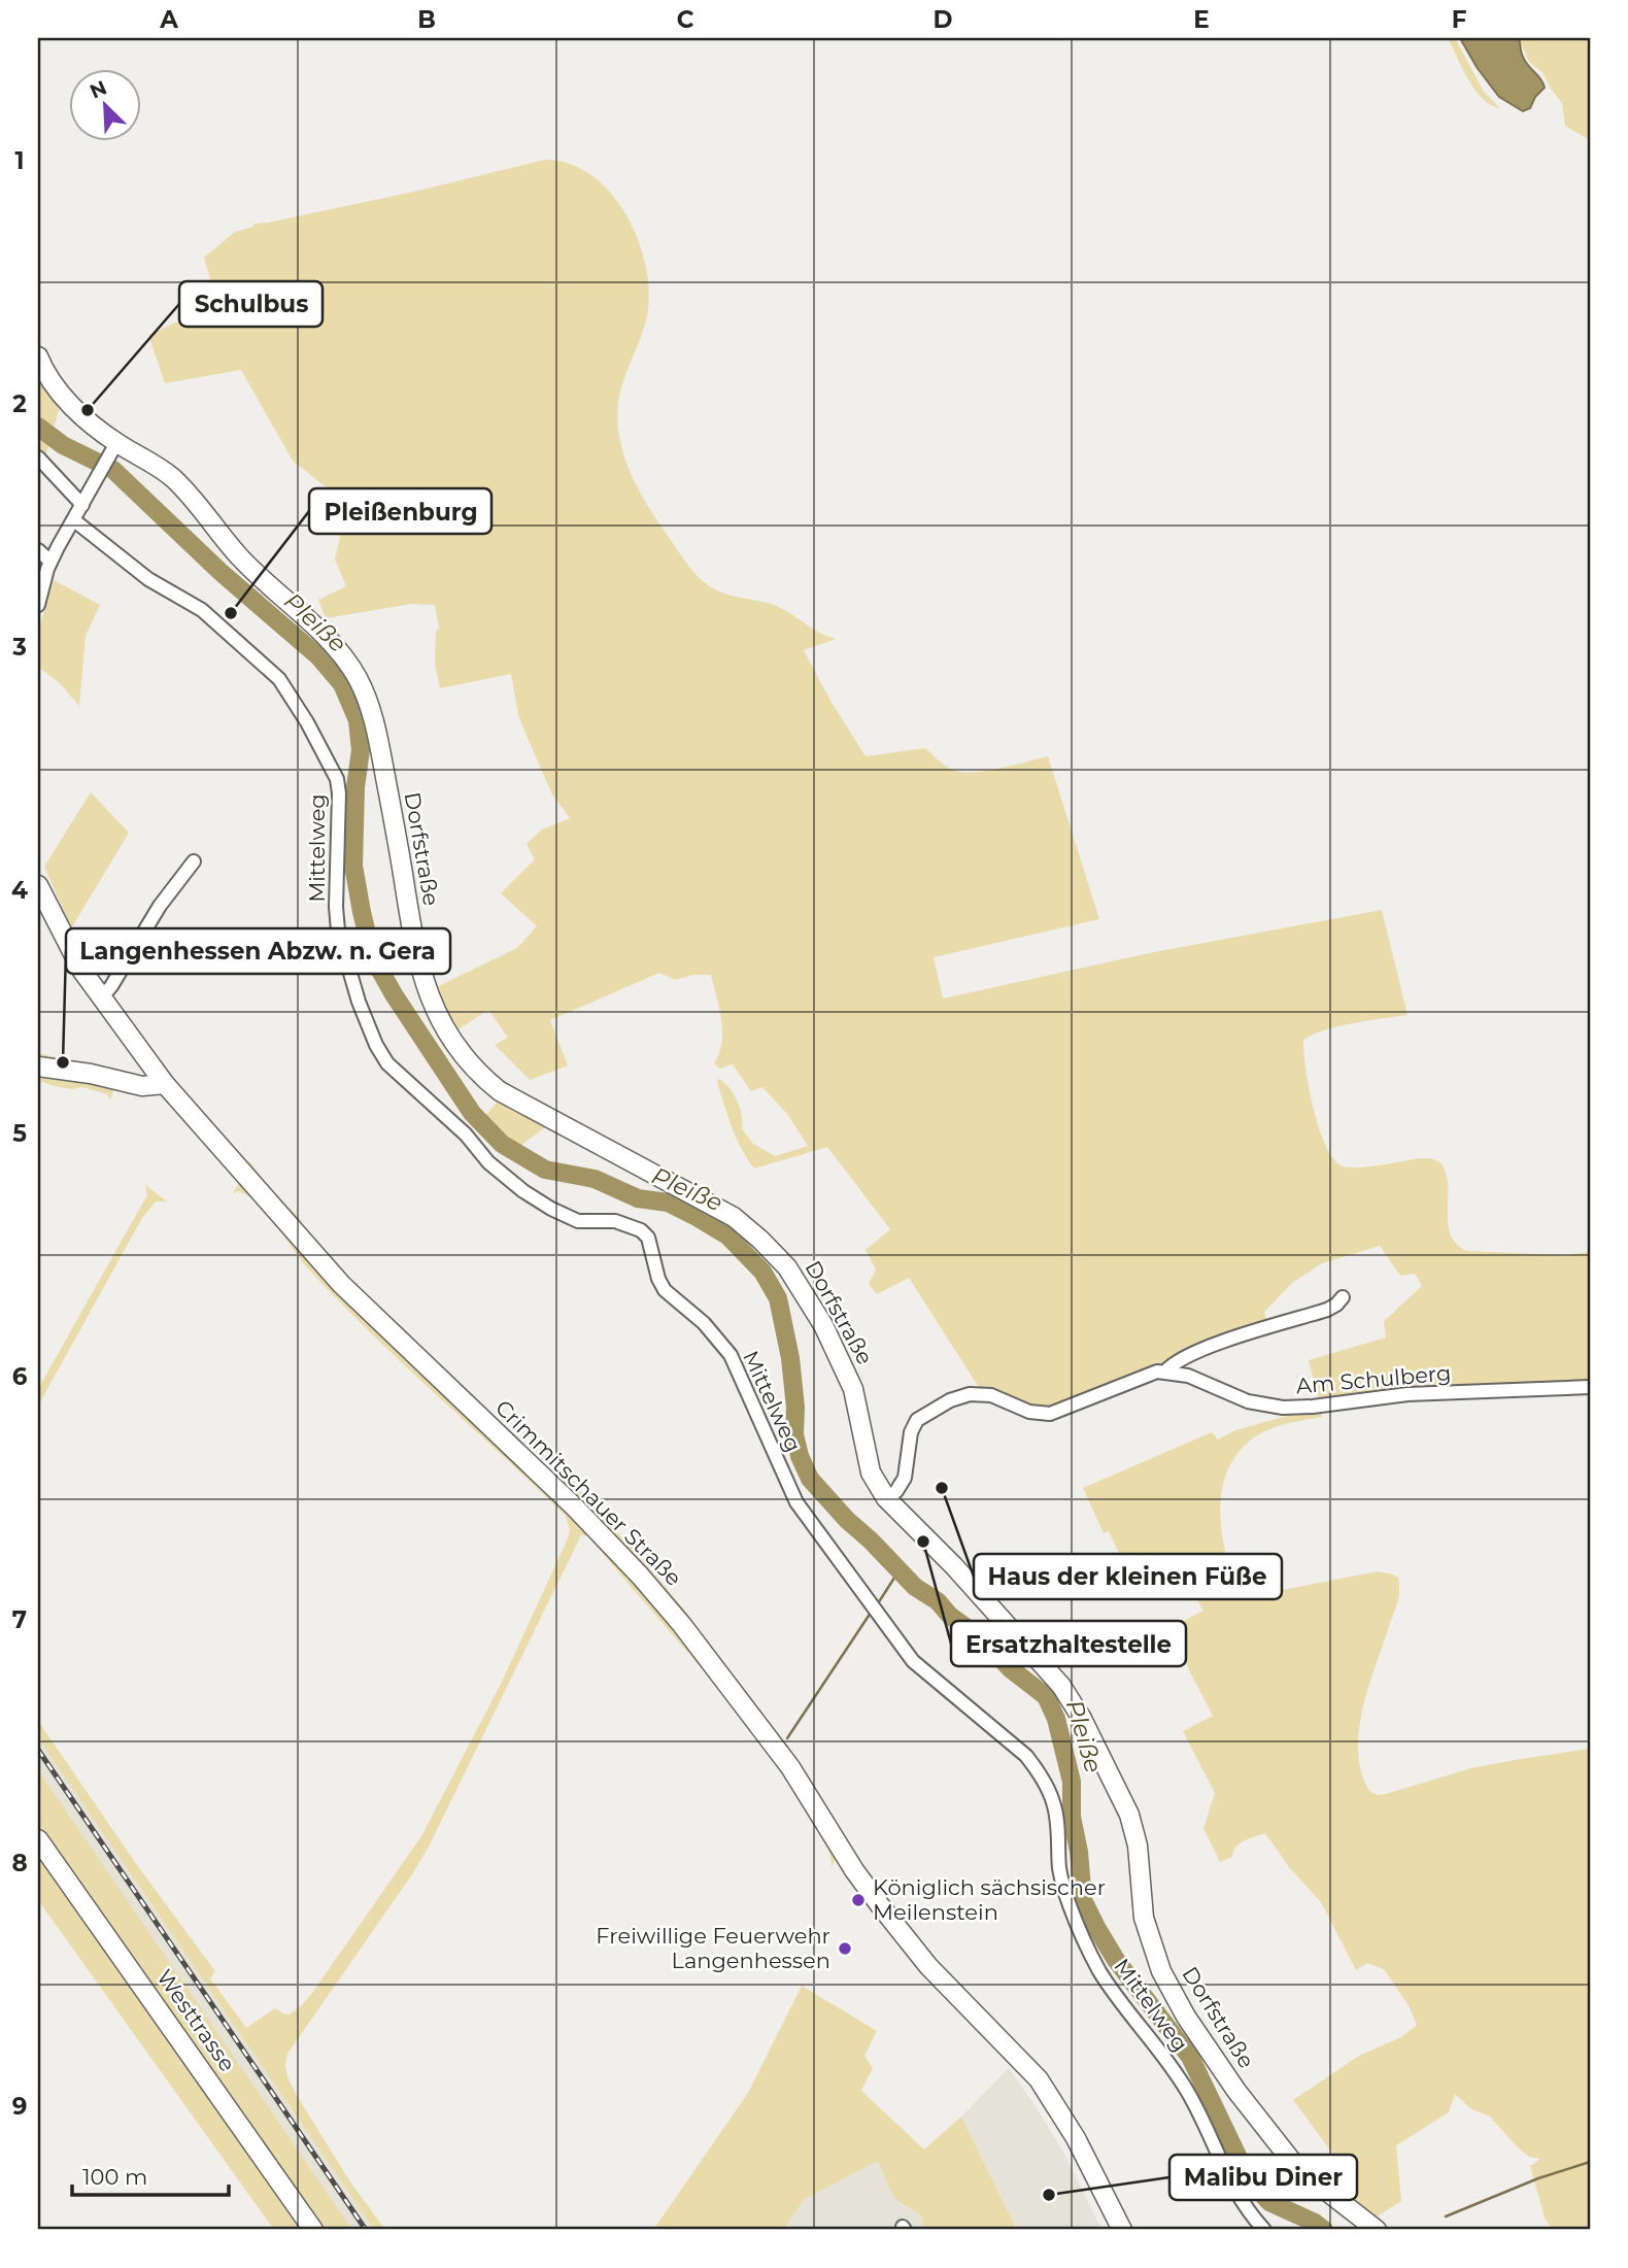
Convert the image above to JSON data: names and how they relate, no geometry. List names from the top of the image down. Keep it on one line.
{"streets":{"street":["Mittelweg","Dorfstraße","Am Schulberg","Crimmitschauer Straße","Westtrasse"]},"water":["Pleiße"],"places":["Schulbus","Pleißenburg","Langenhessen Abzw. n. Gera","Haus der kleinen Füße","Ersatzhaltestelle","Königlich sächsischer Meilenstein","Freiwillige Feuerwehr Langenhessen","Malibu Diner"],"scale_bar":"100 m","north":"top left","grid":{"columns":["A","B","C","D","E","F"],"rows":["1","2","3","4","5","6","7","8","9"]}}
